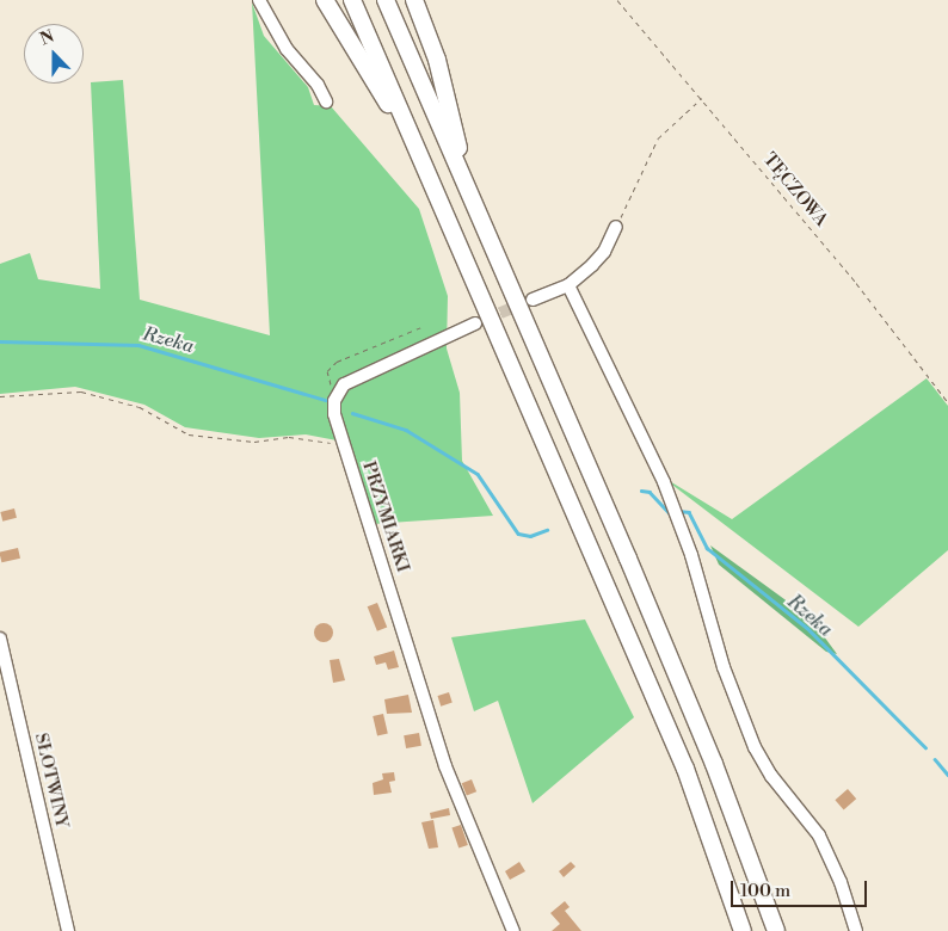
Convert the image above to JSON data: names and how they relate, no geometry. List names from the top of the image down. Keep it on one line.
{"streets":{"street":["PRZYMIARKI","SŁOTWINY"],"path":["TĘCZOWA"]},"water":["Rzeka"],"scale_bar":"100 m","north":"top"}
